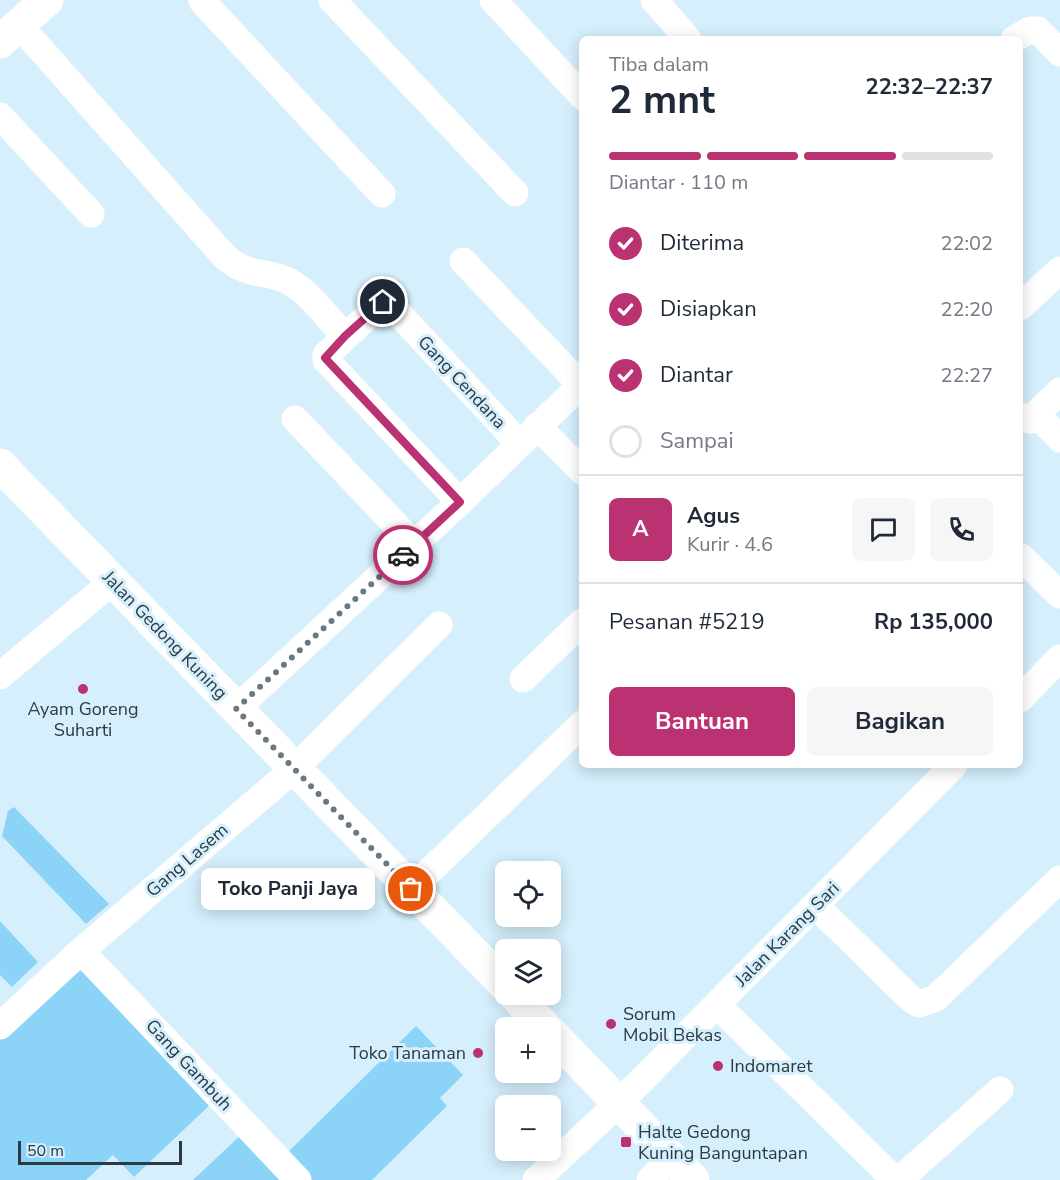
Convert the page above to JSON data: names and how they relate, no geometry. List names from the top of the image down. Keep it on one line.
{"streets":{"main road":["Jalan Gedong Kuning"],"street":["Gang Cendana","Gang Lasem","Jalan Karang Sari","Gang Gambuh"]},"crossings":[["Jalan Gedong Kuning","Gang Lasem"],["Gang Lasem","Gang Gambuh"]],"places":{"other":["Ayam Goreng Suharti","Toko Panji Jaya","Sorum Mobil Bekas","Toko Tanaman","Indomaret"],"transit":["Halte Gedong Kuning Banguntapan"]},"scale_bar":"50 m","page":{"heading":["2 mnt","Tiba dalam","22:32–22:37"],"panel":["Agus","Kurir · 4.6","Pesanan #5219","Rp 135,000"],"bar":"Diantar · 110 m","list":[["Diterima","22:02"],["Disiapkan","22:20"],["Diantar","22:27"],"Sampai"],"round":"A","buttons":["Bantuan","Bagikan"],"map_buttons":["+","−"],"bubble":"Toko Panji Jaya","scale":"50 m"}}
